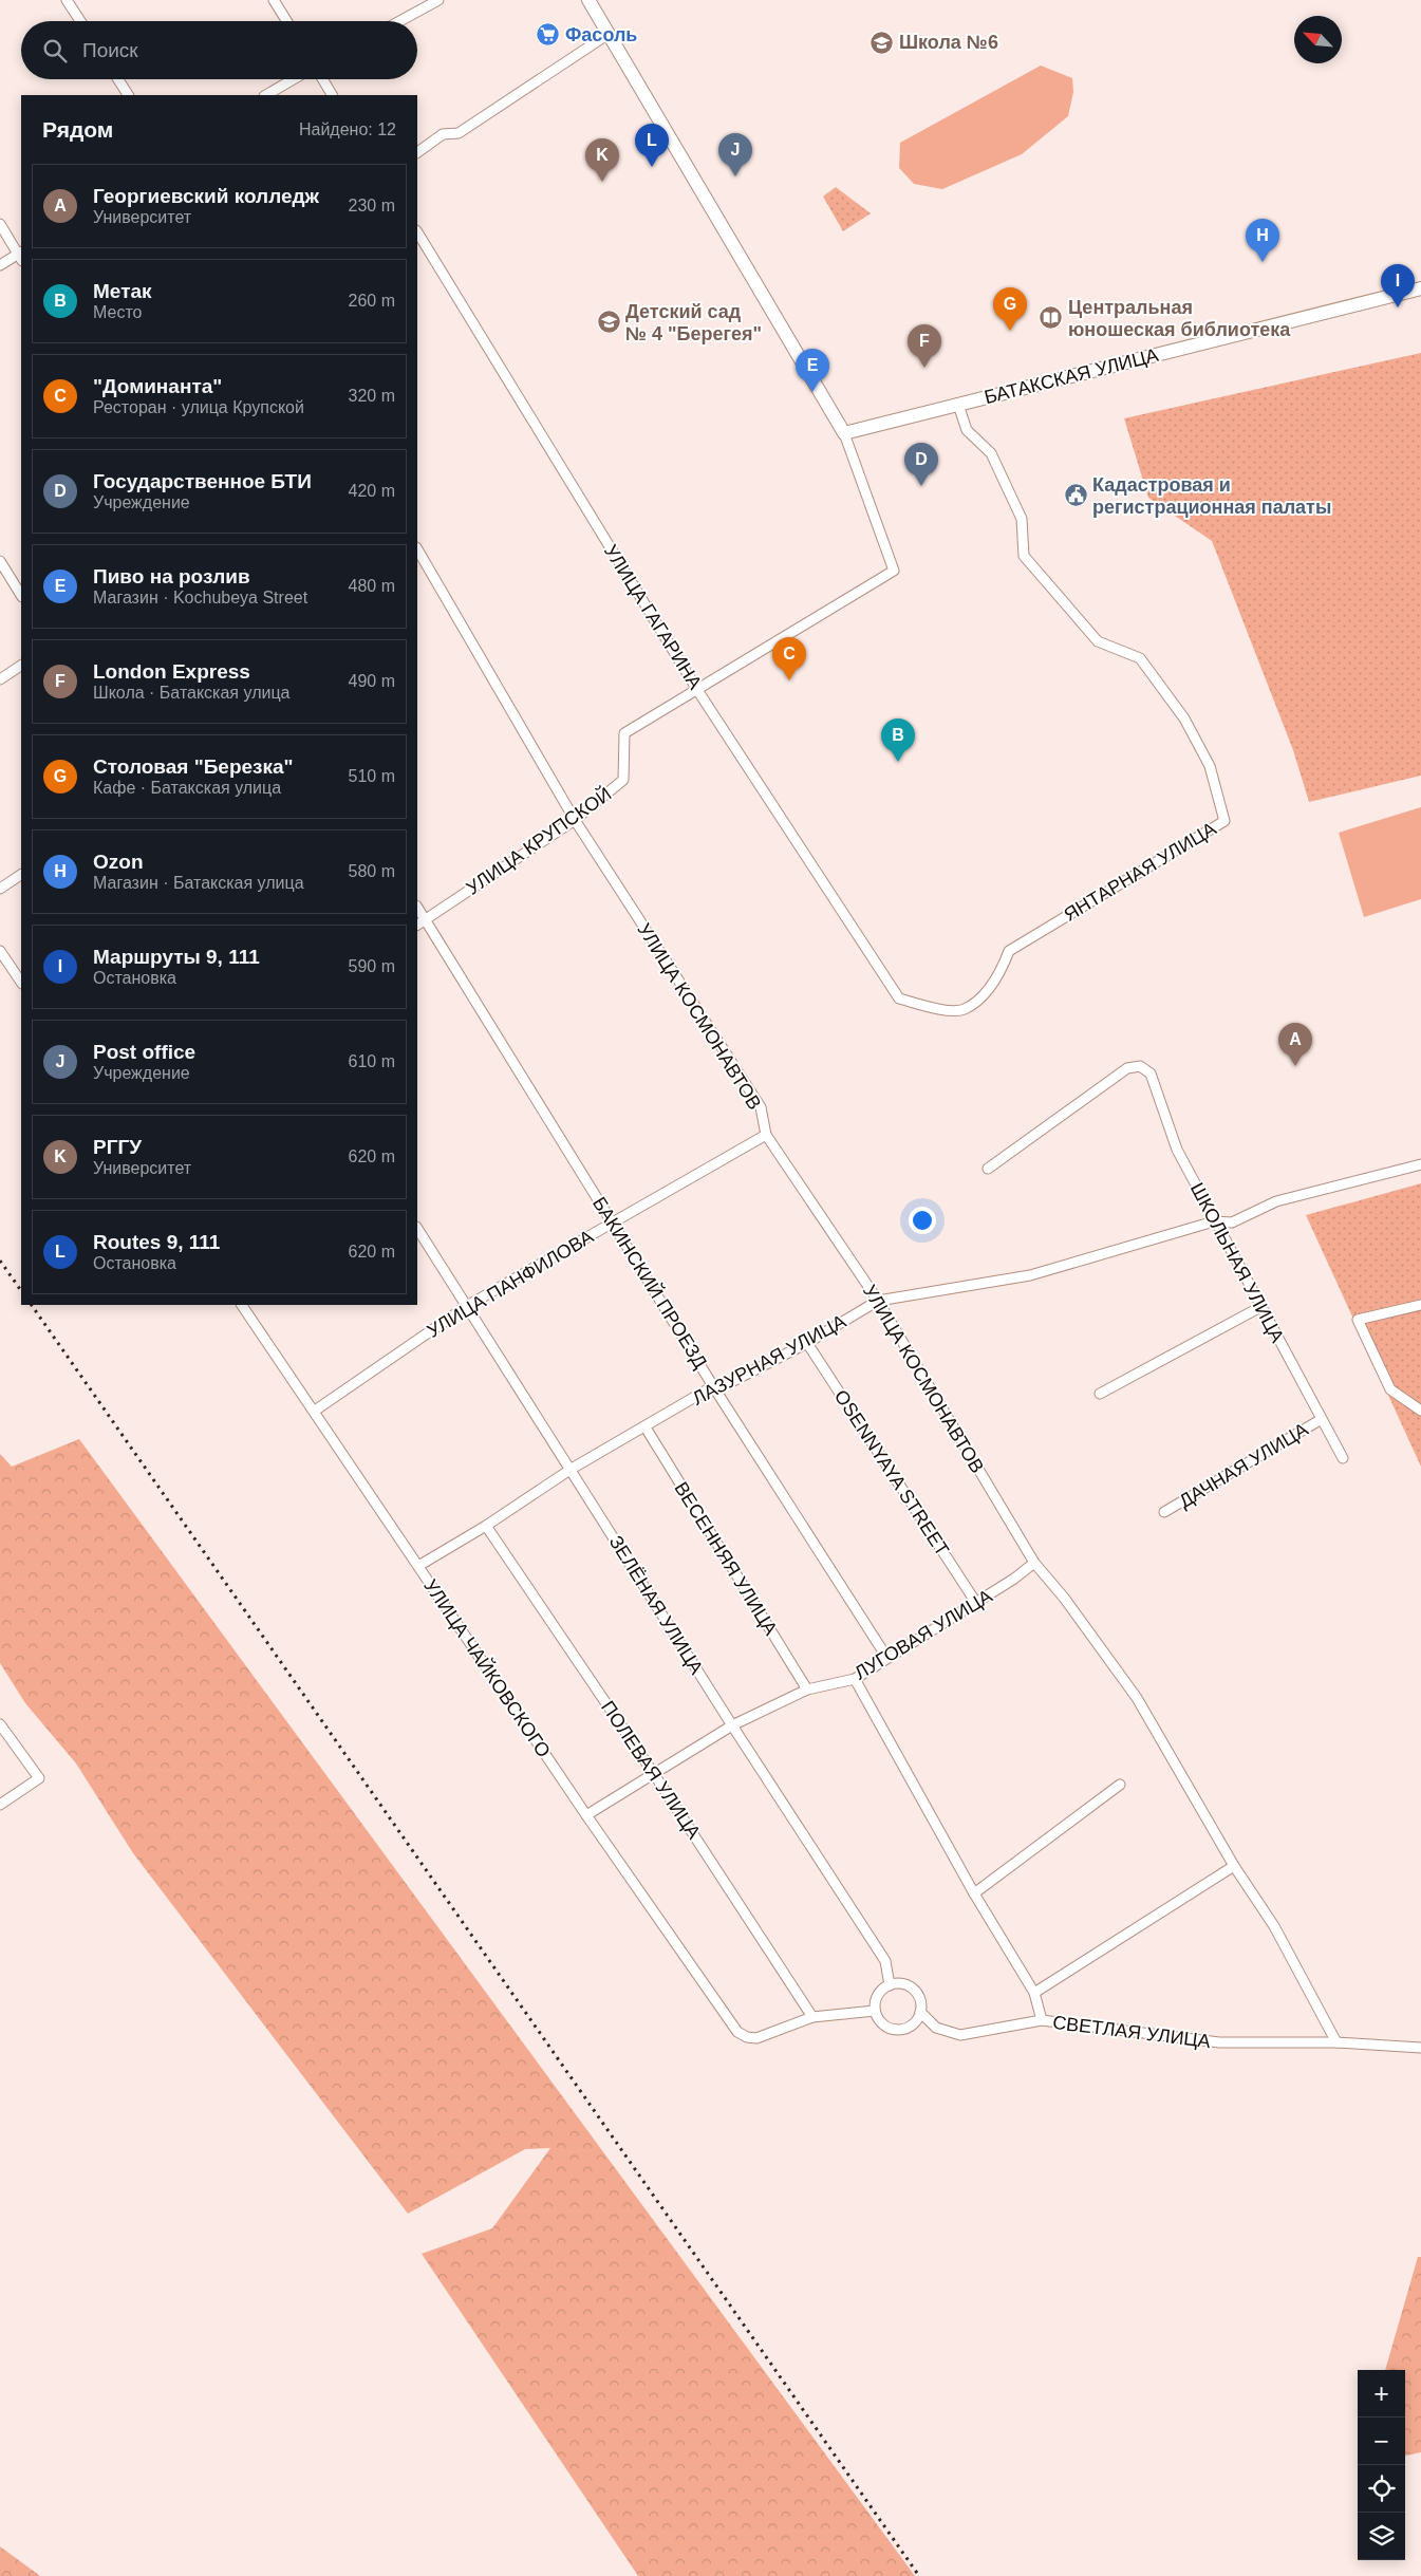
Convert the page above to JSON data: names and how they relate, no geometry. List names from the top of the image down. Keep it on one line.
{"streets":{"main road":["БАТАКСКАЯ УЛИЦА"],"street":["УЛИЦА ГАГАРИНА","УЛИЦА КРУПСКОЙ","ЯНТАРНАЯ УЛИЦА","УЛИЦА КОСМОНАВТОВ","ШКОЛЬНАЯ УЛИЦА","БАКИНСКИЙ ПРОЕЗД","УЛИЦА ПАНФИЛОВА","ЛАЗУРНАЯ УЛИЦА","ДАЧНАЯ УЛИЦА","OSENNYAYA STREET","ВЕСЕННЯЯ УЛИЦА","ЗЕЛЁНАЯ УЛИЦА","ЛУГОВАЯ УЛИЦА","УЛИЦА ЧАЙКОВСКОГО","ПОЛЕВАЯ УЛИЦА","СВЕТЛАЯ УЛИЦА"]},"crossings":[["БАТАКСКАЯ УЛИЦА","УЛИЦА КРУПСКОЙ"],["БАТАКСКАЯ УЛИЦА","ЯНТАРНАЯ УЛИЦА"],["УЛИЦА ГАГАРИНА","УЛИЦА КРУПСКОЙ"],["УЛИЦА ГАГАРИНА","ЯНТАРНАЯ УЛИЦА"],["УЛИЦА КРУПСКОЙ","УЛИЦА КОСМОНАВТОВ"],["УЛИЦА КРУПСКОЙ","БАКИНСКИЙ ПРОЕЗД"],["УЛИЦА КОСМОНАВТОВ","УЛИЦА ПАНФИЛОВА"],["УЛИЦА КОСМОНАВТОВ","ЛАЗУРНАЯ УЛИЦА"],["УЛИЦА КОСМОНАВТОВ","ЛУГОВАЯ УЛИЦА"],["УЛИЦА КОСМОНАВТОВ","СВЕТЛАЯ УЛИЦА"],["ШКОЛЬНАЯ УЛИЦА","ЛАЗУРНАЯ УЛИЦА"],["ШКОЛЬНАЯ УЛИЦА","ДАЧНАЯ УЛИЦА"],["БАКИНСКИЙ ПРОЕЗД","УЛИЦА ПАНФИЛОВА"],["БАКИНСКИЙ ПРОЕЗД","ЛАЗУРНАЯ УЛИЦА"],["БАКИНСКИЙ ПРОЕЗД","ЛУГОВАЯ УЛИЦА"],["УЛИЦА ПАНФИЛОВА","ЗЕЛЁНАЯ УЛИЦА"],["УЛИЦА ПАНФИЛОВА","УЛИЦА ЧАЙКОВСКОГО"],["ЛАЗУРНАЯ УЛИЦА","OSENNYAYA STREET"],["ЛАЗУРНАЯ УЛИЦА","ВЕСЕННЯЯ УЛИЦА"],["ЛАЗУРНАЯ УЛИЦА","ЗЕЛЁНАЯ УЛИЦА"],["ЛАЗУРНАЯ УЛИЦА","УЛИЦА ЧАЙКОВСКОГО"],["ЛАЗУРНАЯ УЛИЦА","ПОЛЕВАЯ УЛИЦА"],["OSENNYAYA STREET","ЛУГОВАЯ УЛИЦА"],["ВЕСЕННЯЯ УЛИЦА","ЛУГОВАЯ УЛИЦА"],["ЗЕЛЁНАЯ УЛИЦА","ЛУГОВАЯ УЛИЦА"],["ЛУГОВАЯ УЛИЦА","УЛИЦА ЧАЙКОВСКОГО"],["ЛУГОВАЯ УЛИЦА","ПОЛЕВАЯ УЛИЦА"],["ЛУГОВАЯ УЛИЦА","СВЕТЛАЯ УЛИЦА"],["УЛИЦА ЧАЙКОВСКОГО","ПОЛЕВАЯ УЛИЦА"]],"places":{"supermarket":["Фасоль"],"school or university":["Школа №6","Детский сад № 4 \"Берегея\""],"library":["Центральная юношеская библиотека"],"public building":["Кадастровая и регистрационная палаты"]},"north":"top left","page":{"search":"Поиск","heading":["Рядом","Найдено: 12"],"pins":["L","J","K","H","I","G","F","E","D","C","B","A"],"list":[{"mark":"A","name":"Георгиевский колледж","note":"Университет","value":"230 m"},{"mark":"B","name":"Метак","note":"Место","value":"260 m"},{"mark":"C","name":"\"Доминанта\"","note":"Ресторан · улица Крупской","value":"320 m"},{"mark":"D","name":"Государственное БТИ","note":"Учреждение","value":"420 m"},{"mark":"E","name":"Пиво на розлив","note":"Магазин · Kochubeya Street","value":"480 m"},{"mark":"F","name":"London Express","note":"Школа · Батакская улица","value":"490 m"},{"mark":"G","name":"Столовая \"Березка\"","note":"Кафе · Батакская улица","value":"510 m"},{"mark":"H","name":"Ozon","note":"Магазин · Батакская улица","value":"580 m"},{"mark":"I","name":"Маршруты 9, 111","note":"Остановка","value":"590 m"},{"mark":"J","name":"Post office","note":"Учреждение","value":"610 m"},{"mark":"K","name":"РГГУ","note":"Университет","value":"620 m"},{"mark":"L","name":"Routes 9, 111","note":"Остановка","value":"620 m"}],"map_buttons":["+","−"]}}
